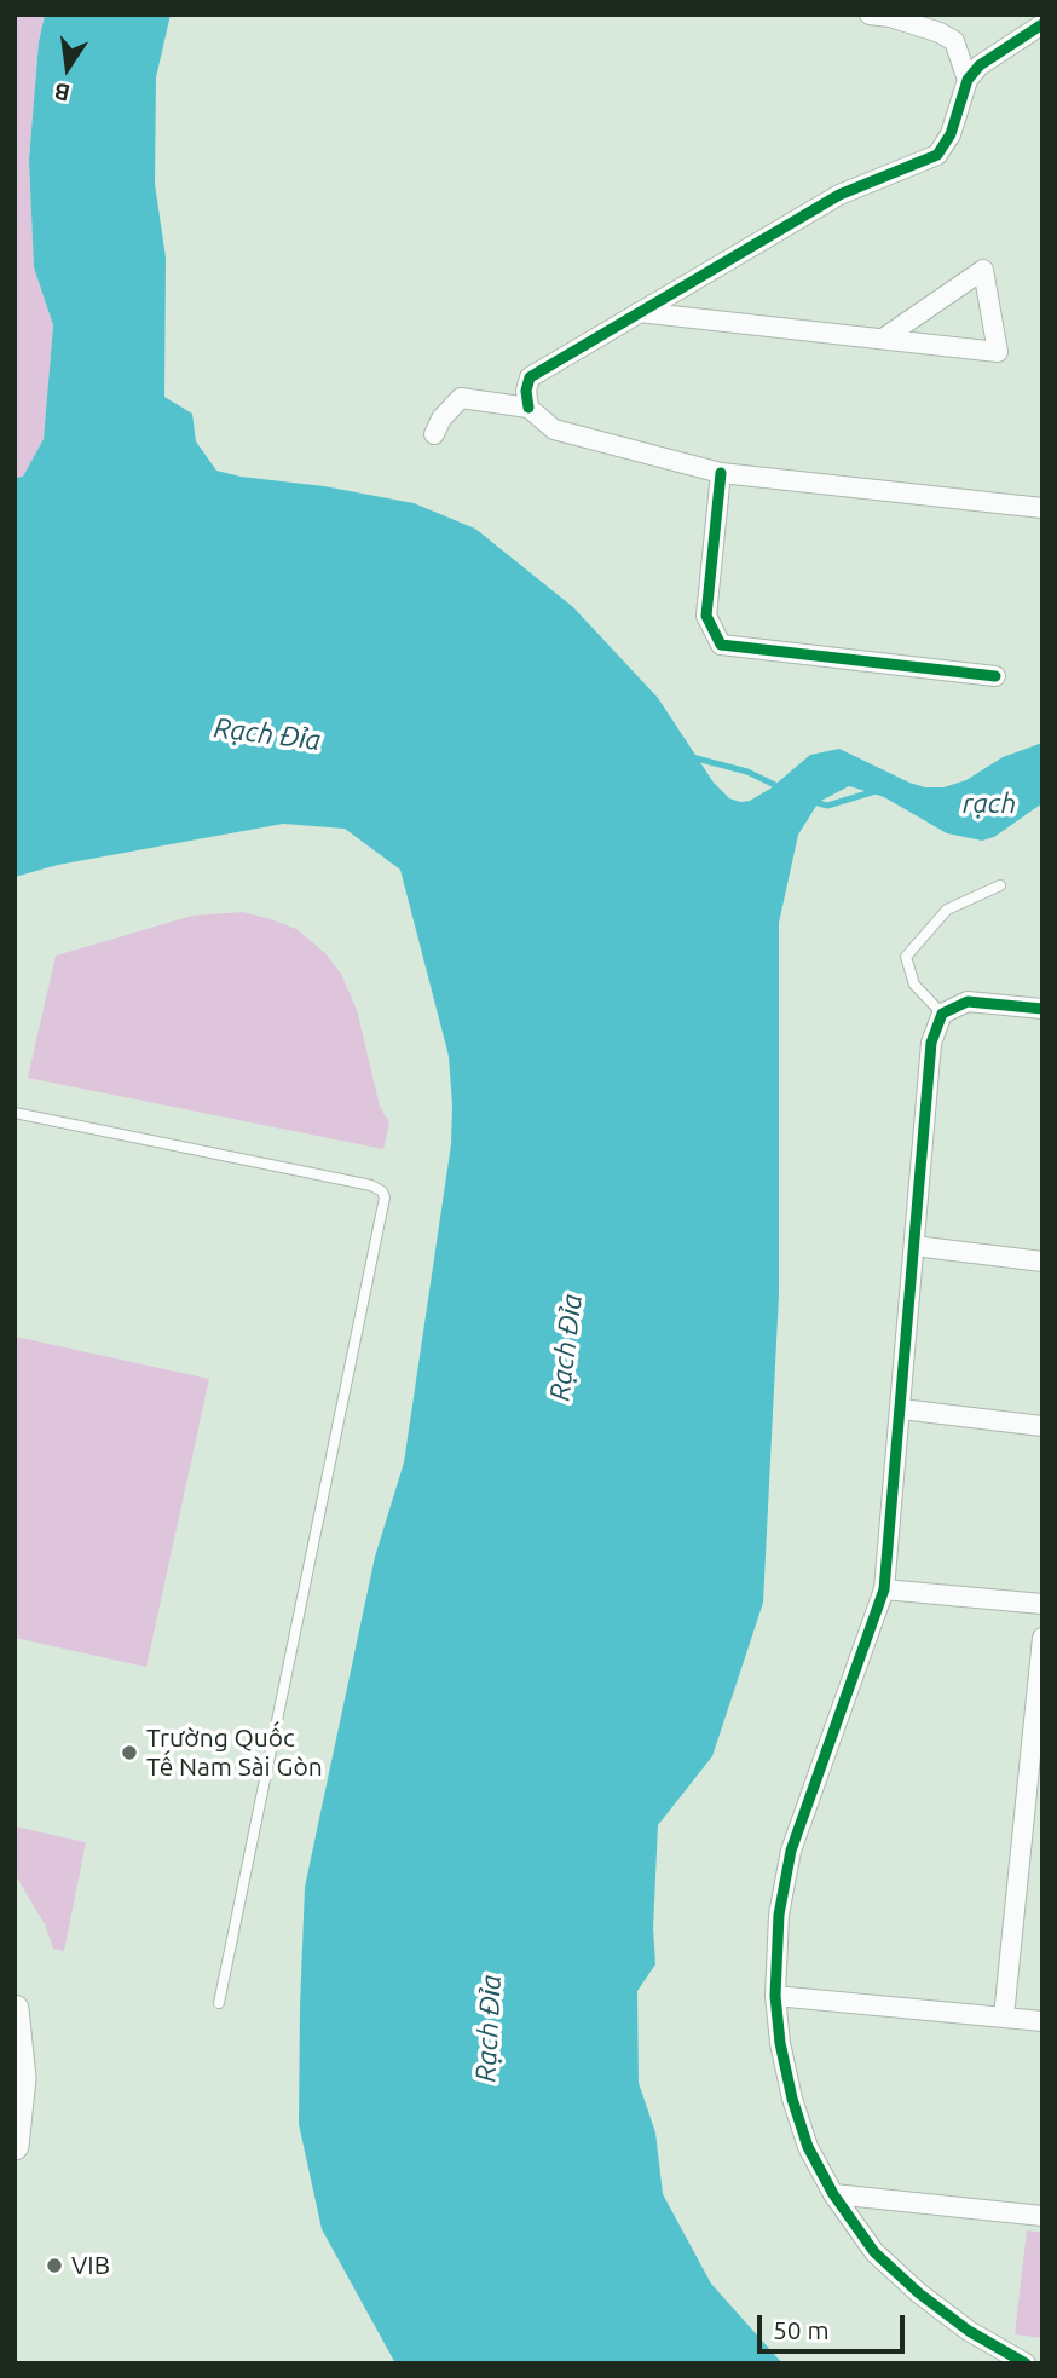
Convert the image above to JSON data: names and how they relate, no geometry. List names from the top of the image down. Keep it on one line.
{"water":["Rạch Đỉa","rạch"],"places":["Trường Quốc Tế Nam Sài Gòn","VIB"],"scale_bar":"50 m","north":"bottom"}
